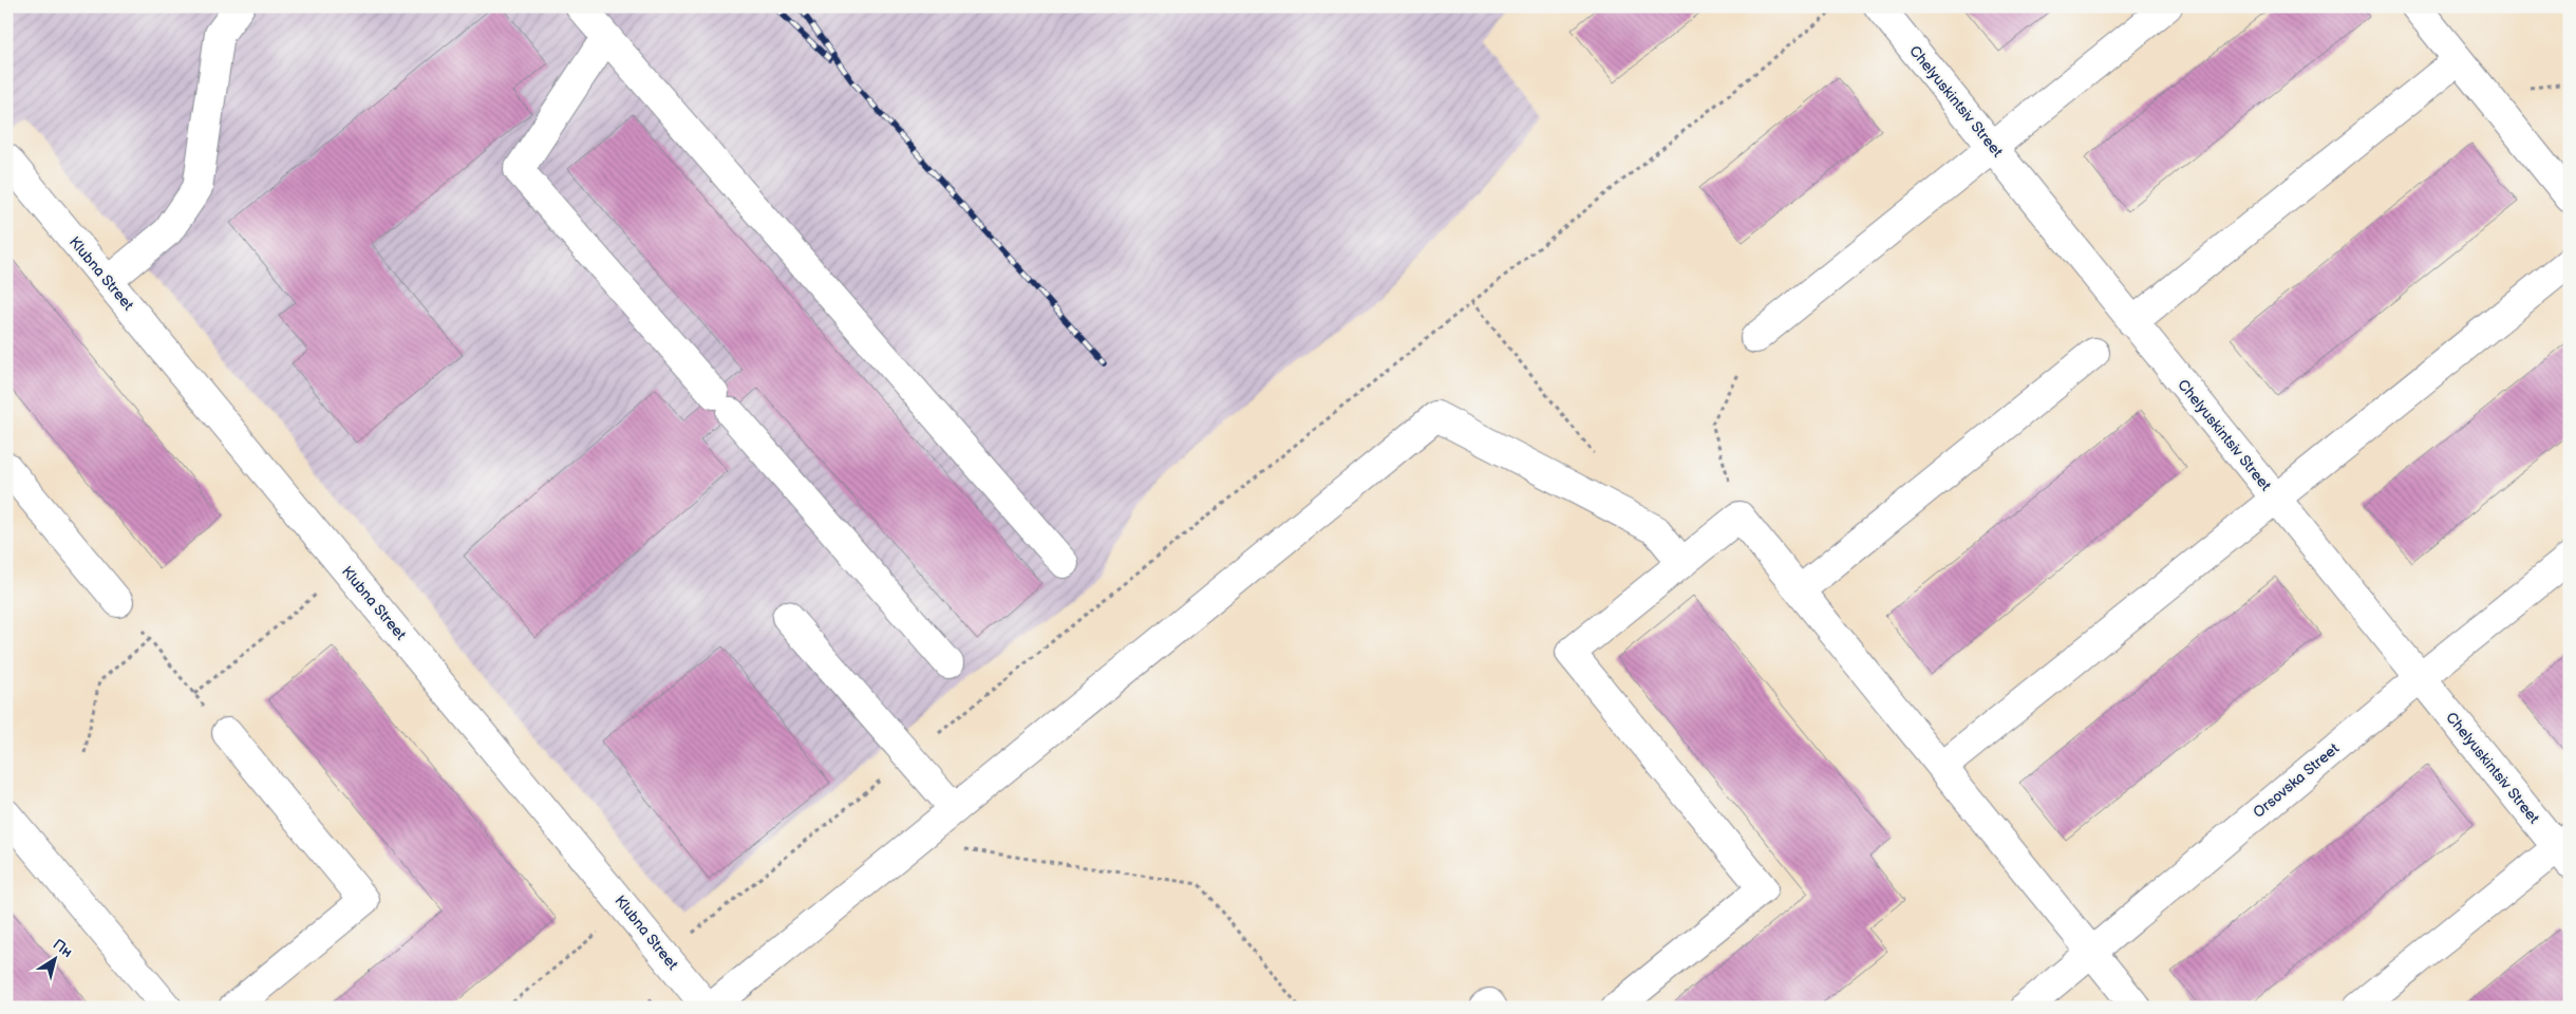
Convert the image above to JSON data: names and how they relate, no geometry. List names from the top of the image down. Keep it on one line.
{"streets":{"street":["Chelyuskintsiv Street","Klubna Street","Orsovska Street"]},"crossings":[["Chelyuskintsiv Street","Orsovska Street"]],"north":"top right"}
